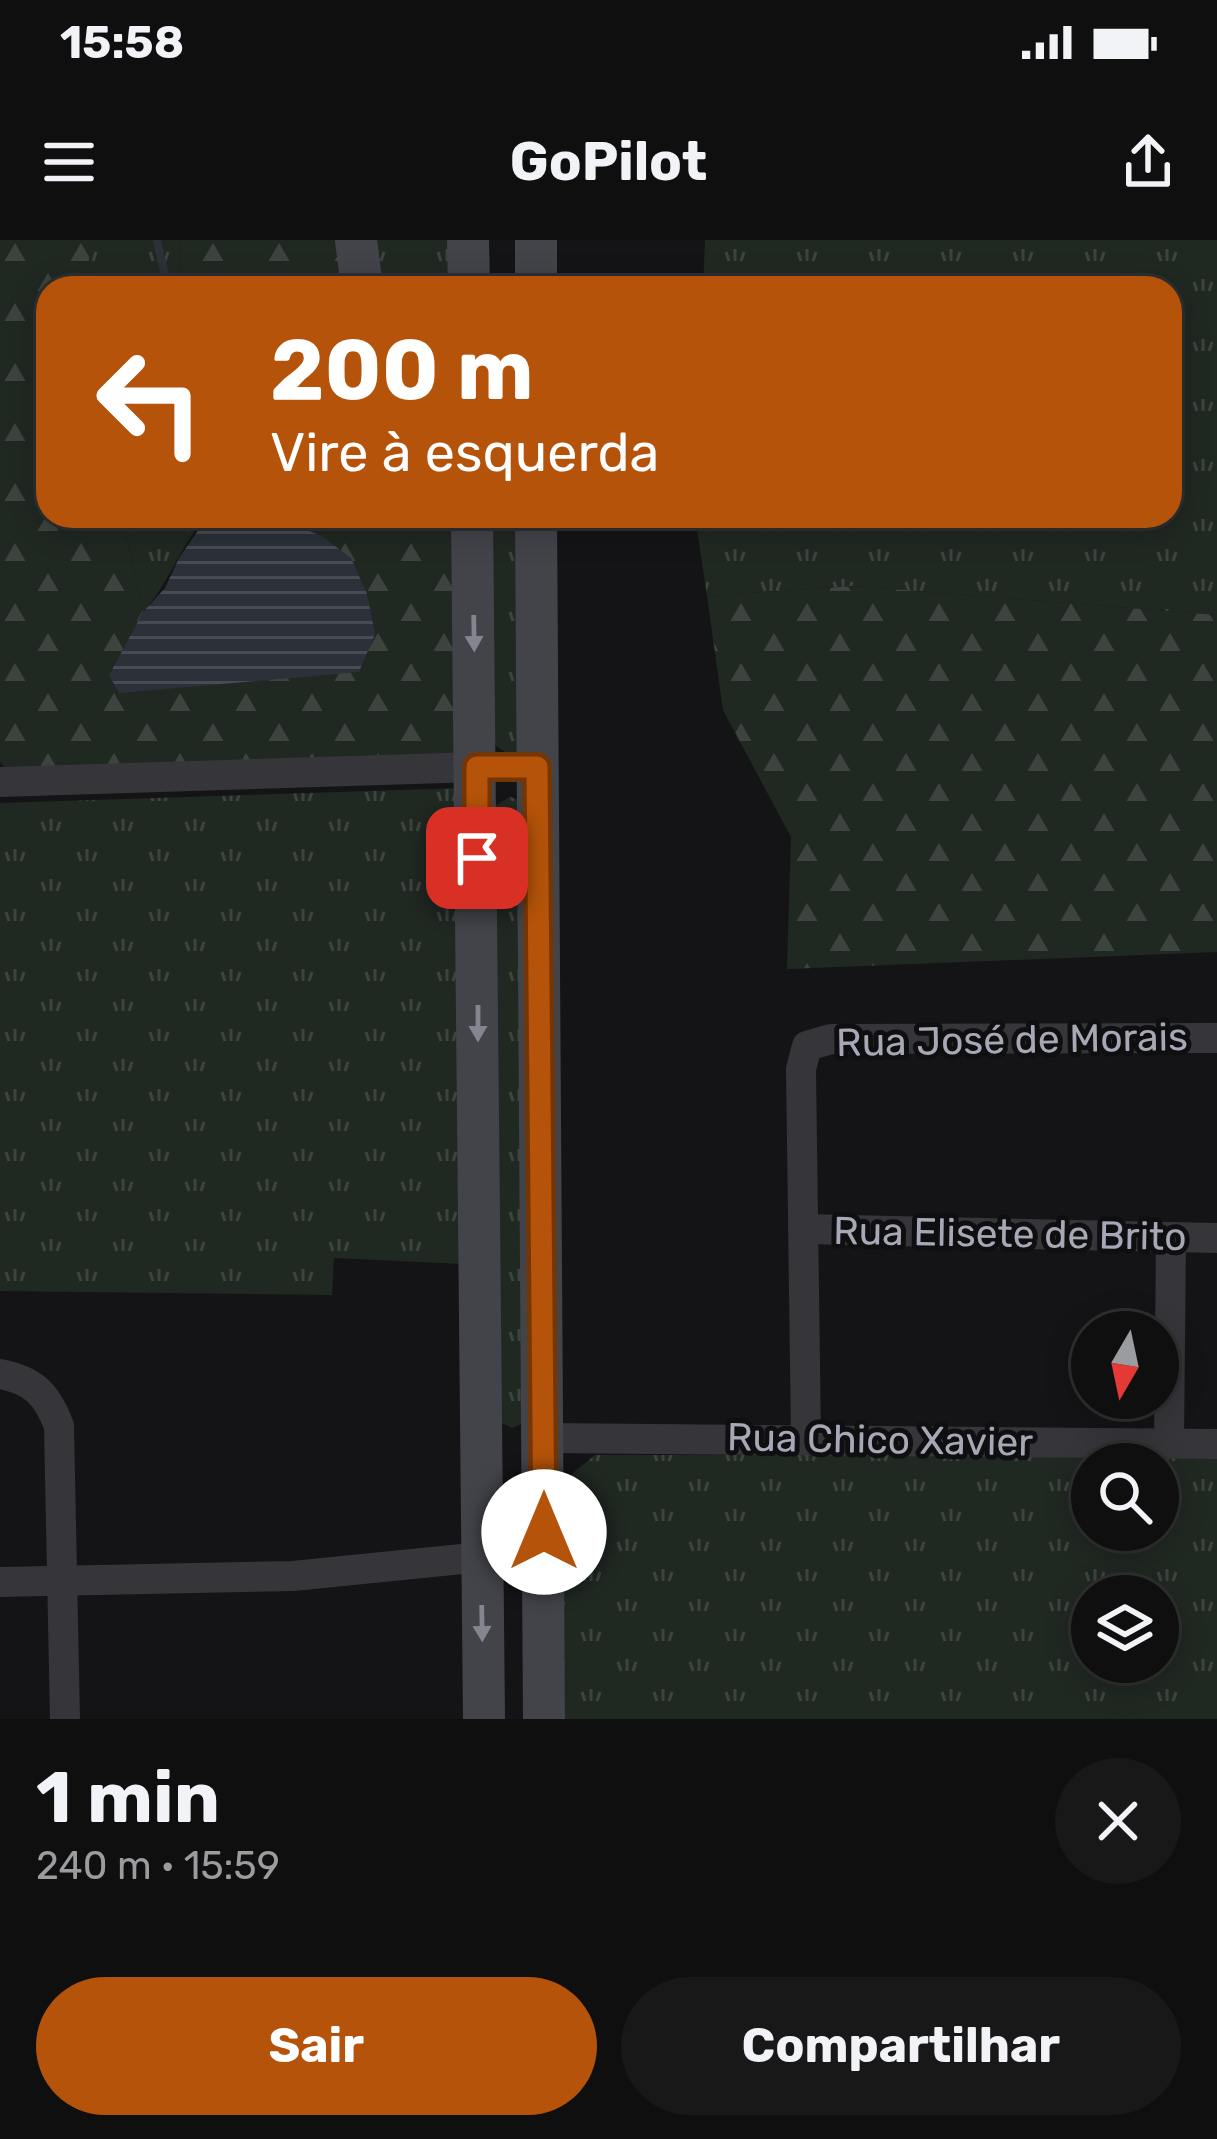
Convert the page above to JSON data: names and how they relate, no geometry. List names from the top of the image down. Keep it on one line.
{"streets":{"street":["Rua José de Morais","Rua Elisete de Brito","Rua Chico Xavier"]},"crossings":[["Rua José de Morais","Rua Elisete de Brito"]],"north":"bottom","page":{"status":"15:58","header":"GoPilot","turn":["200 m","Vire à esquerda"],"heading":["1 min","240 m · 15:59"],"buttons":["Sair","Compartilhar"]}}
